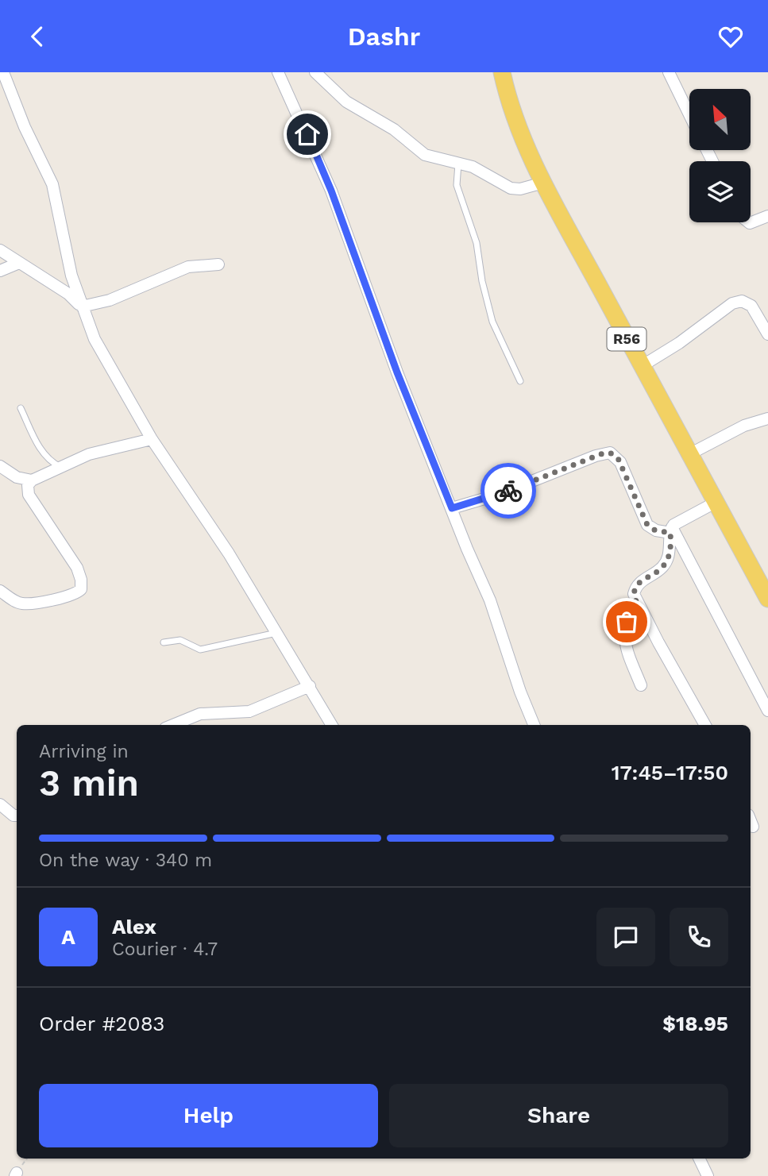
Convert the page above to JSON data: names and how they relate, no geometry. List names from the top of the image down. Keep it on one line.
{"streets":{"main road":["R56"]},"north":"top left","page":{"header":"Dashr","heading":["3 min","Arriving in","17:45–17:50"],"panel":["Alex","Courier · 4.7","Order #2083","$18.95"],"bar":"On the way · 340 m","round":"A","buttons":["Help","Share"]}}
